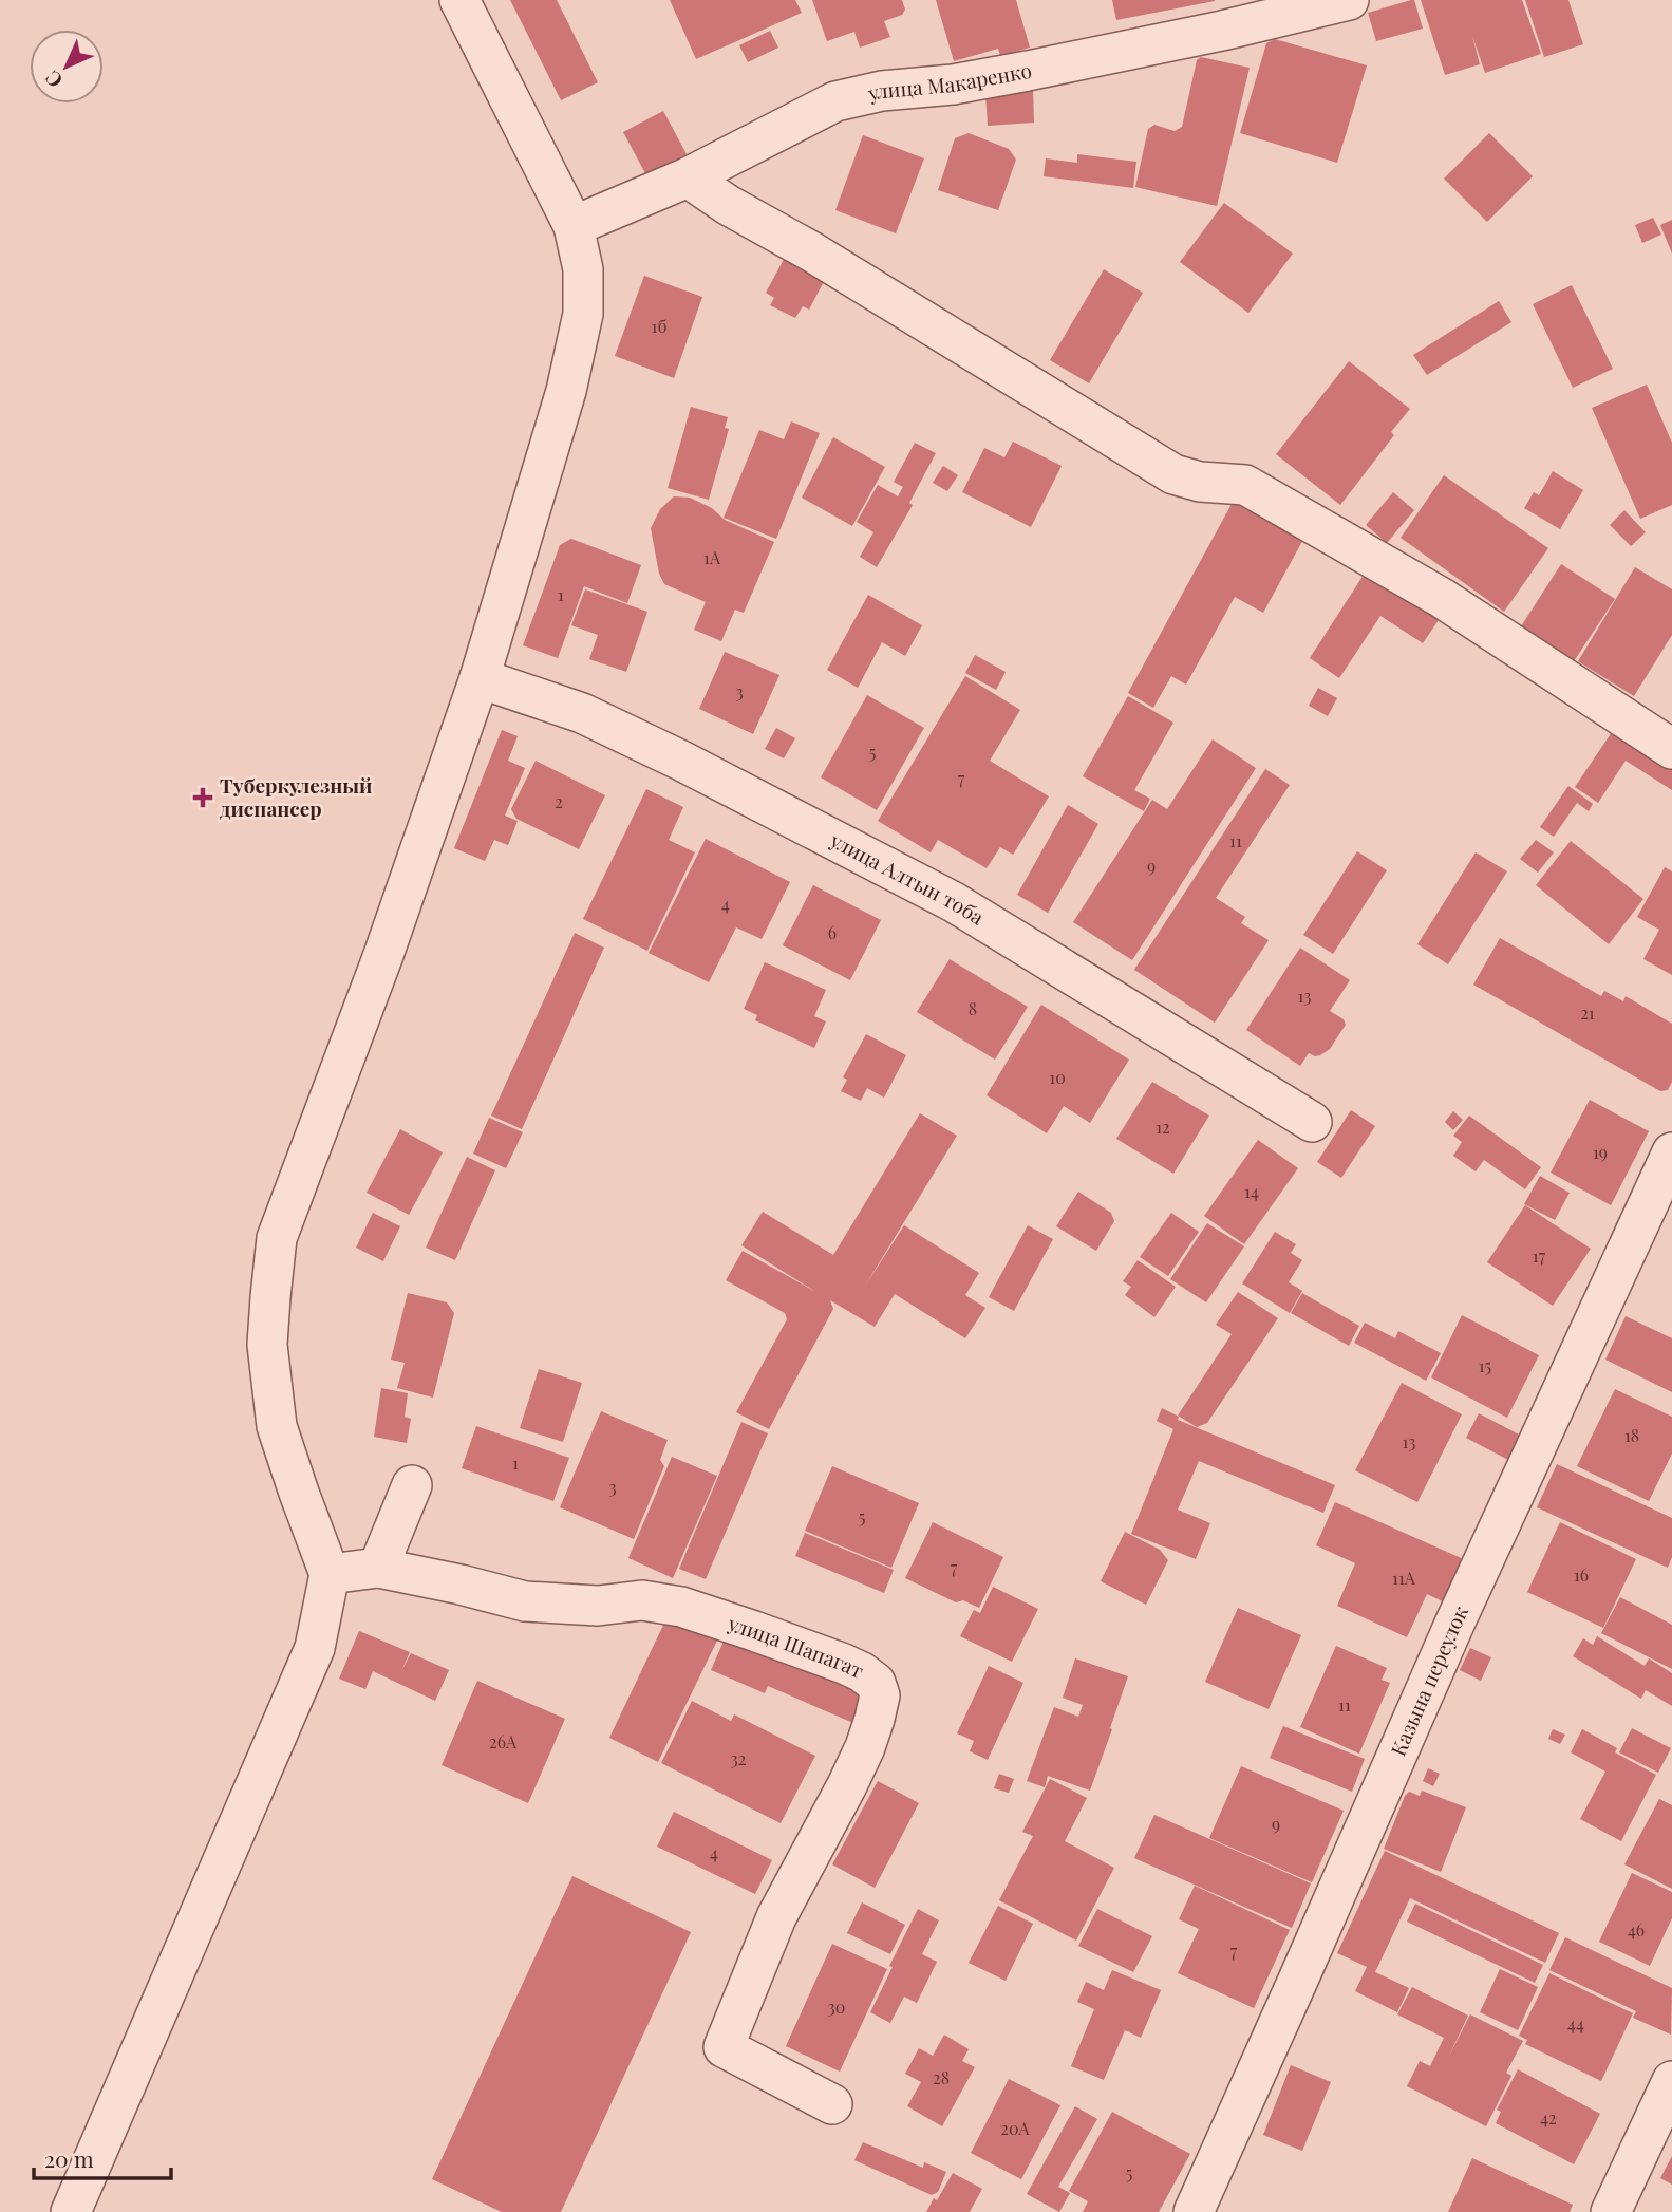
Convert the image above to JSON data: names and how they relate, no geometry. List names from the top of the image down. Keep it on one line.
{"streets":{"street":["улица Макаренко","улица Алтын тоба","улица Шапагат","Казына переулок"]},"places":{"health":["Туберкулезный диспансер"]},"house_numbers":["1б","1А","1","3","5","7","2","11","9","4","6","13","8","21","10","12","19","14","17","15","18","13","1","3","5","7","16","11А","11","26А","32","9","4","46","7","30","44","28","42","20А","5"],"scale_bar":"20 m","north":"bottom left"}
